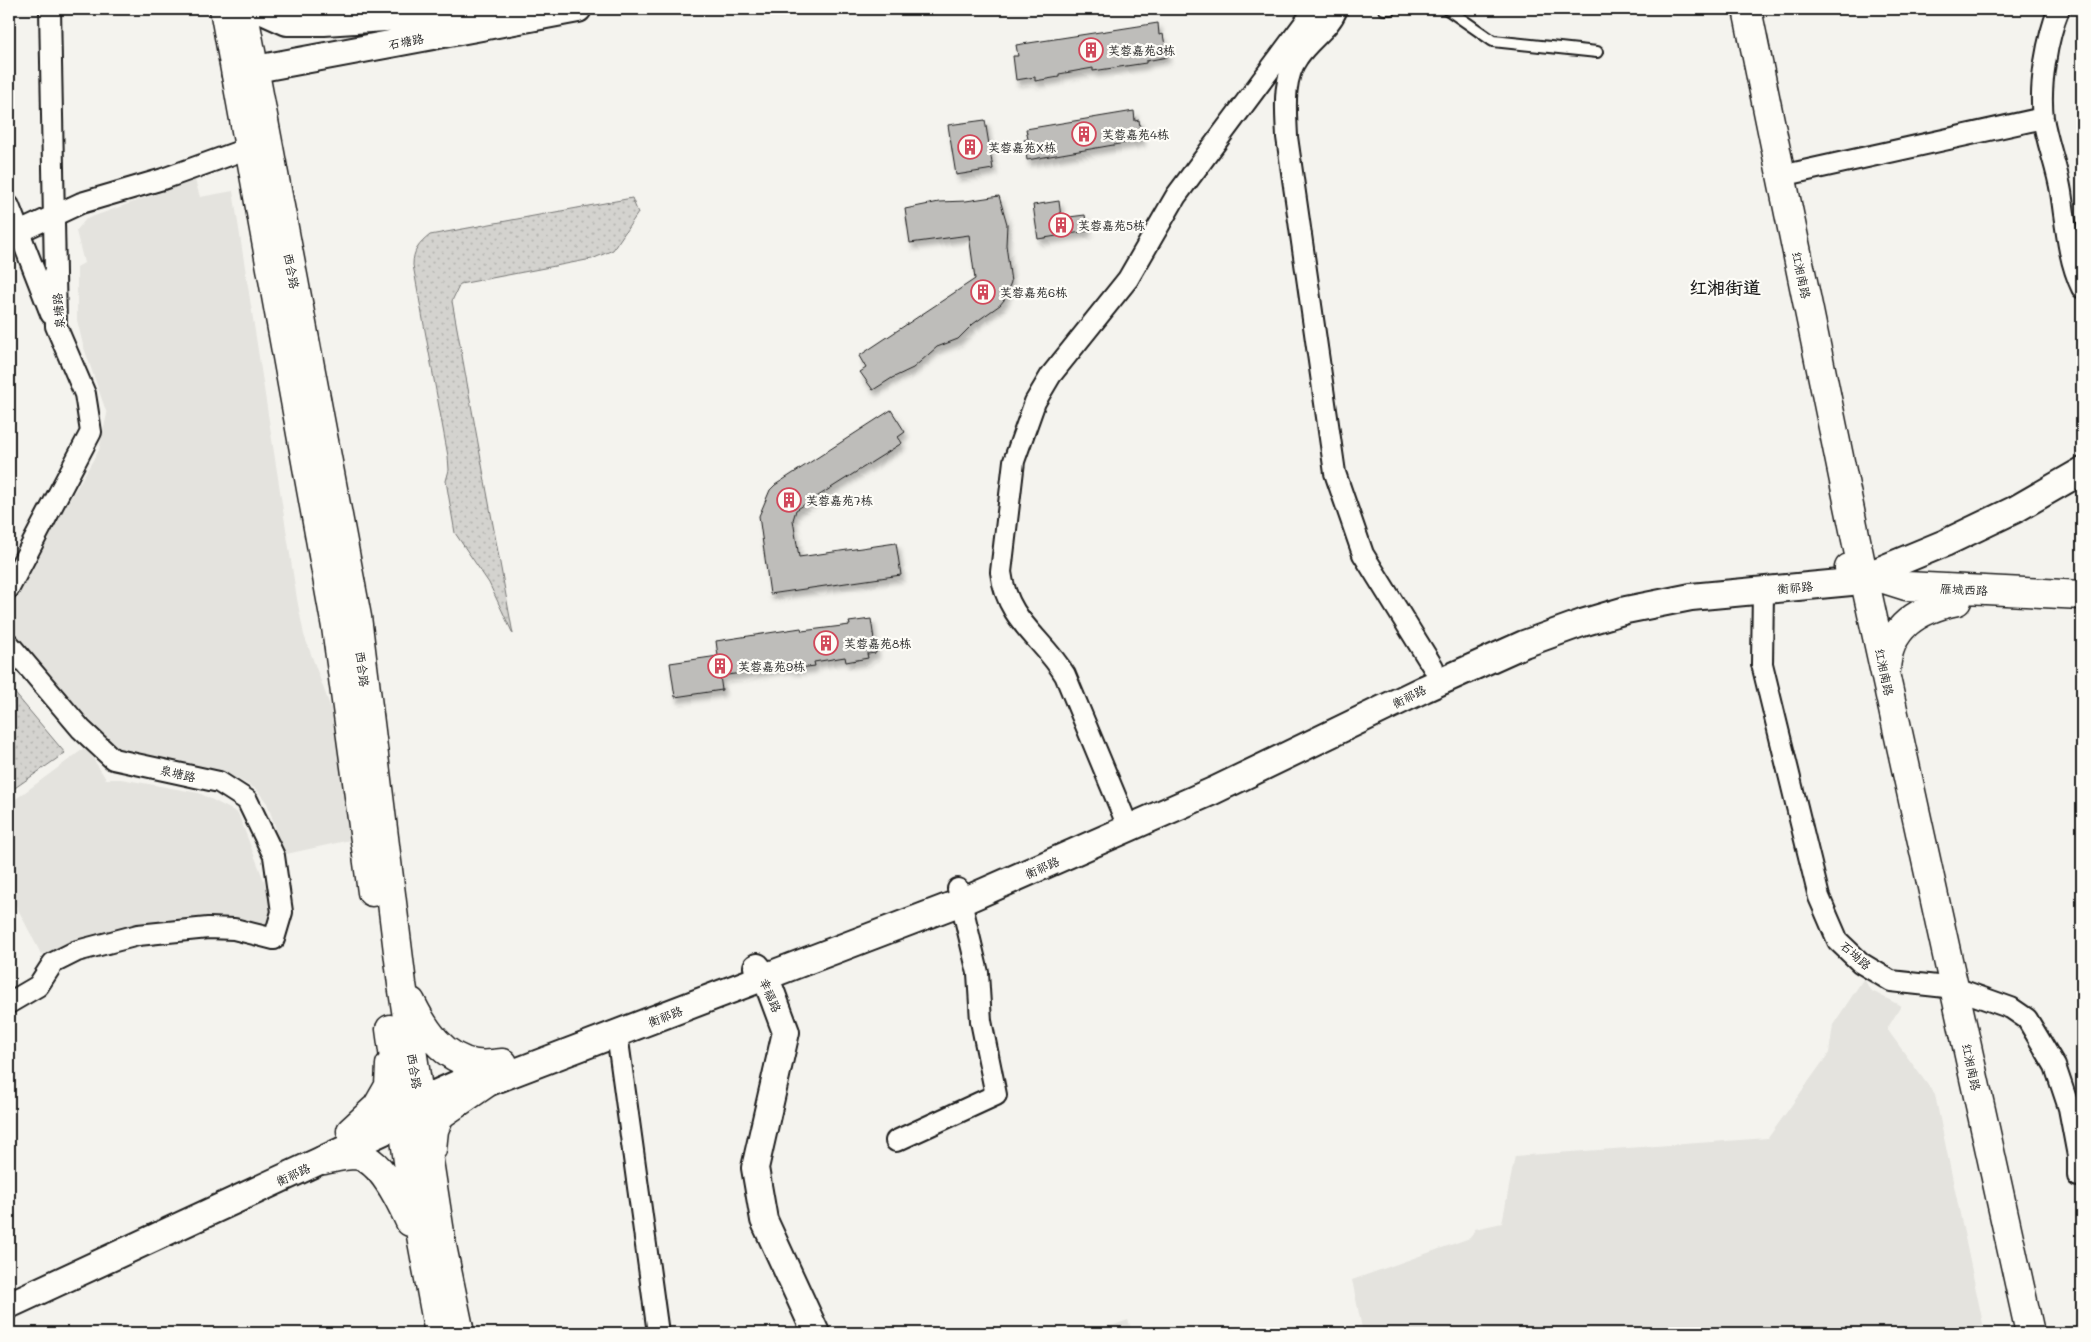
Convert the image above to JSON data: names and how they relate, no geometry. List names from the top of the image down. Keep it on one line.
{"streets":{"main road":["西合路","红湘南路","雁城西路"],"street":["石塘路","泉塘路","衡祁路","石坳路","幸福路"]},"crossings":[["石塘路","西合路"],["西合路","衡祁路"],["红湘南路","衡祁路"],["红湘南路","雁城西路"],["红湘南路","石坳路"],["衡祁路","雁城西路"],["衡祁路","石坳路"],["衡祁路","幸福路"]],"districts":["红湘街道"],"places":{"building":["芙蓉嘉苑3栋","芙蓉嘉苑4栋","芙蓉嘉苑X栋","芙蓉嘉苑5栋","芙蓉嘉苑6栋","芙蓉嘉苑7栋","芙蓉嘉苑8栋","芙蓉嘉苑9栋"]}}
